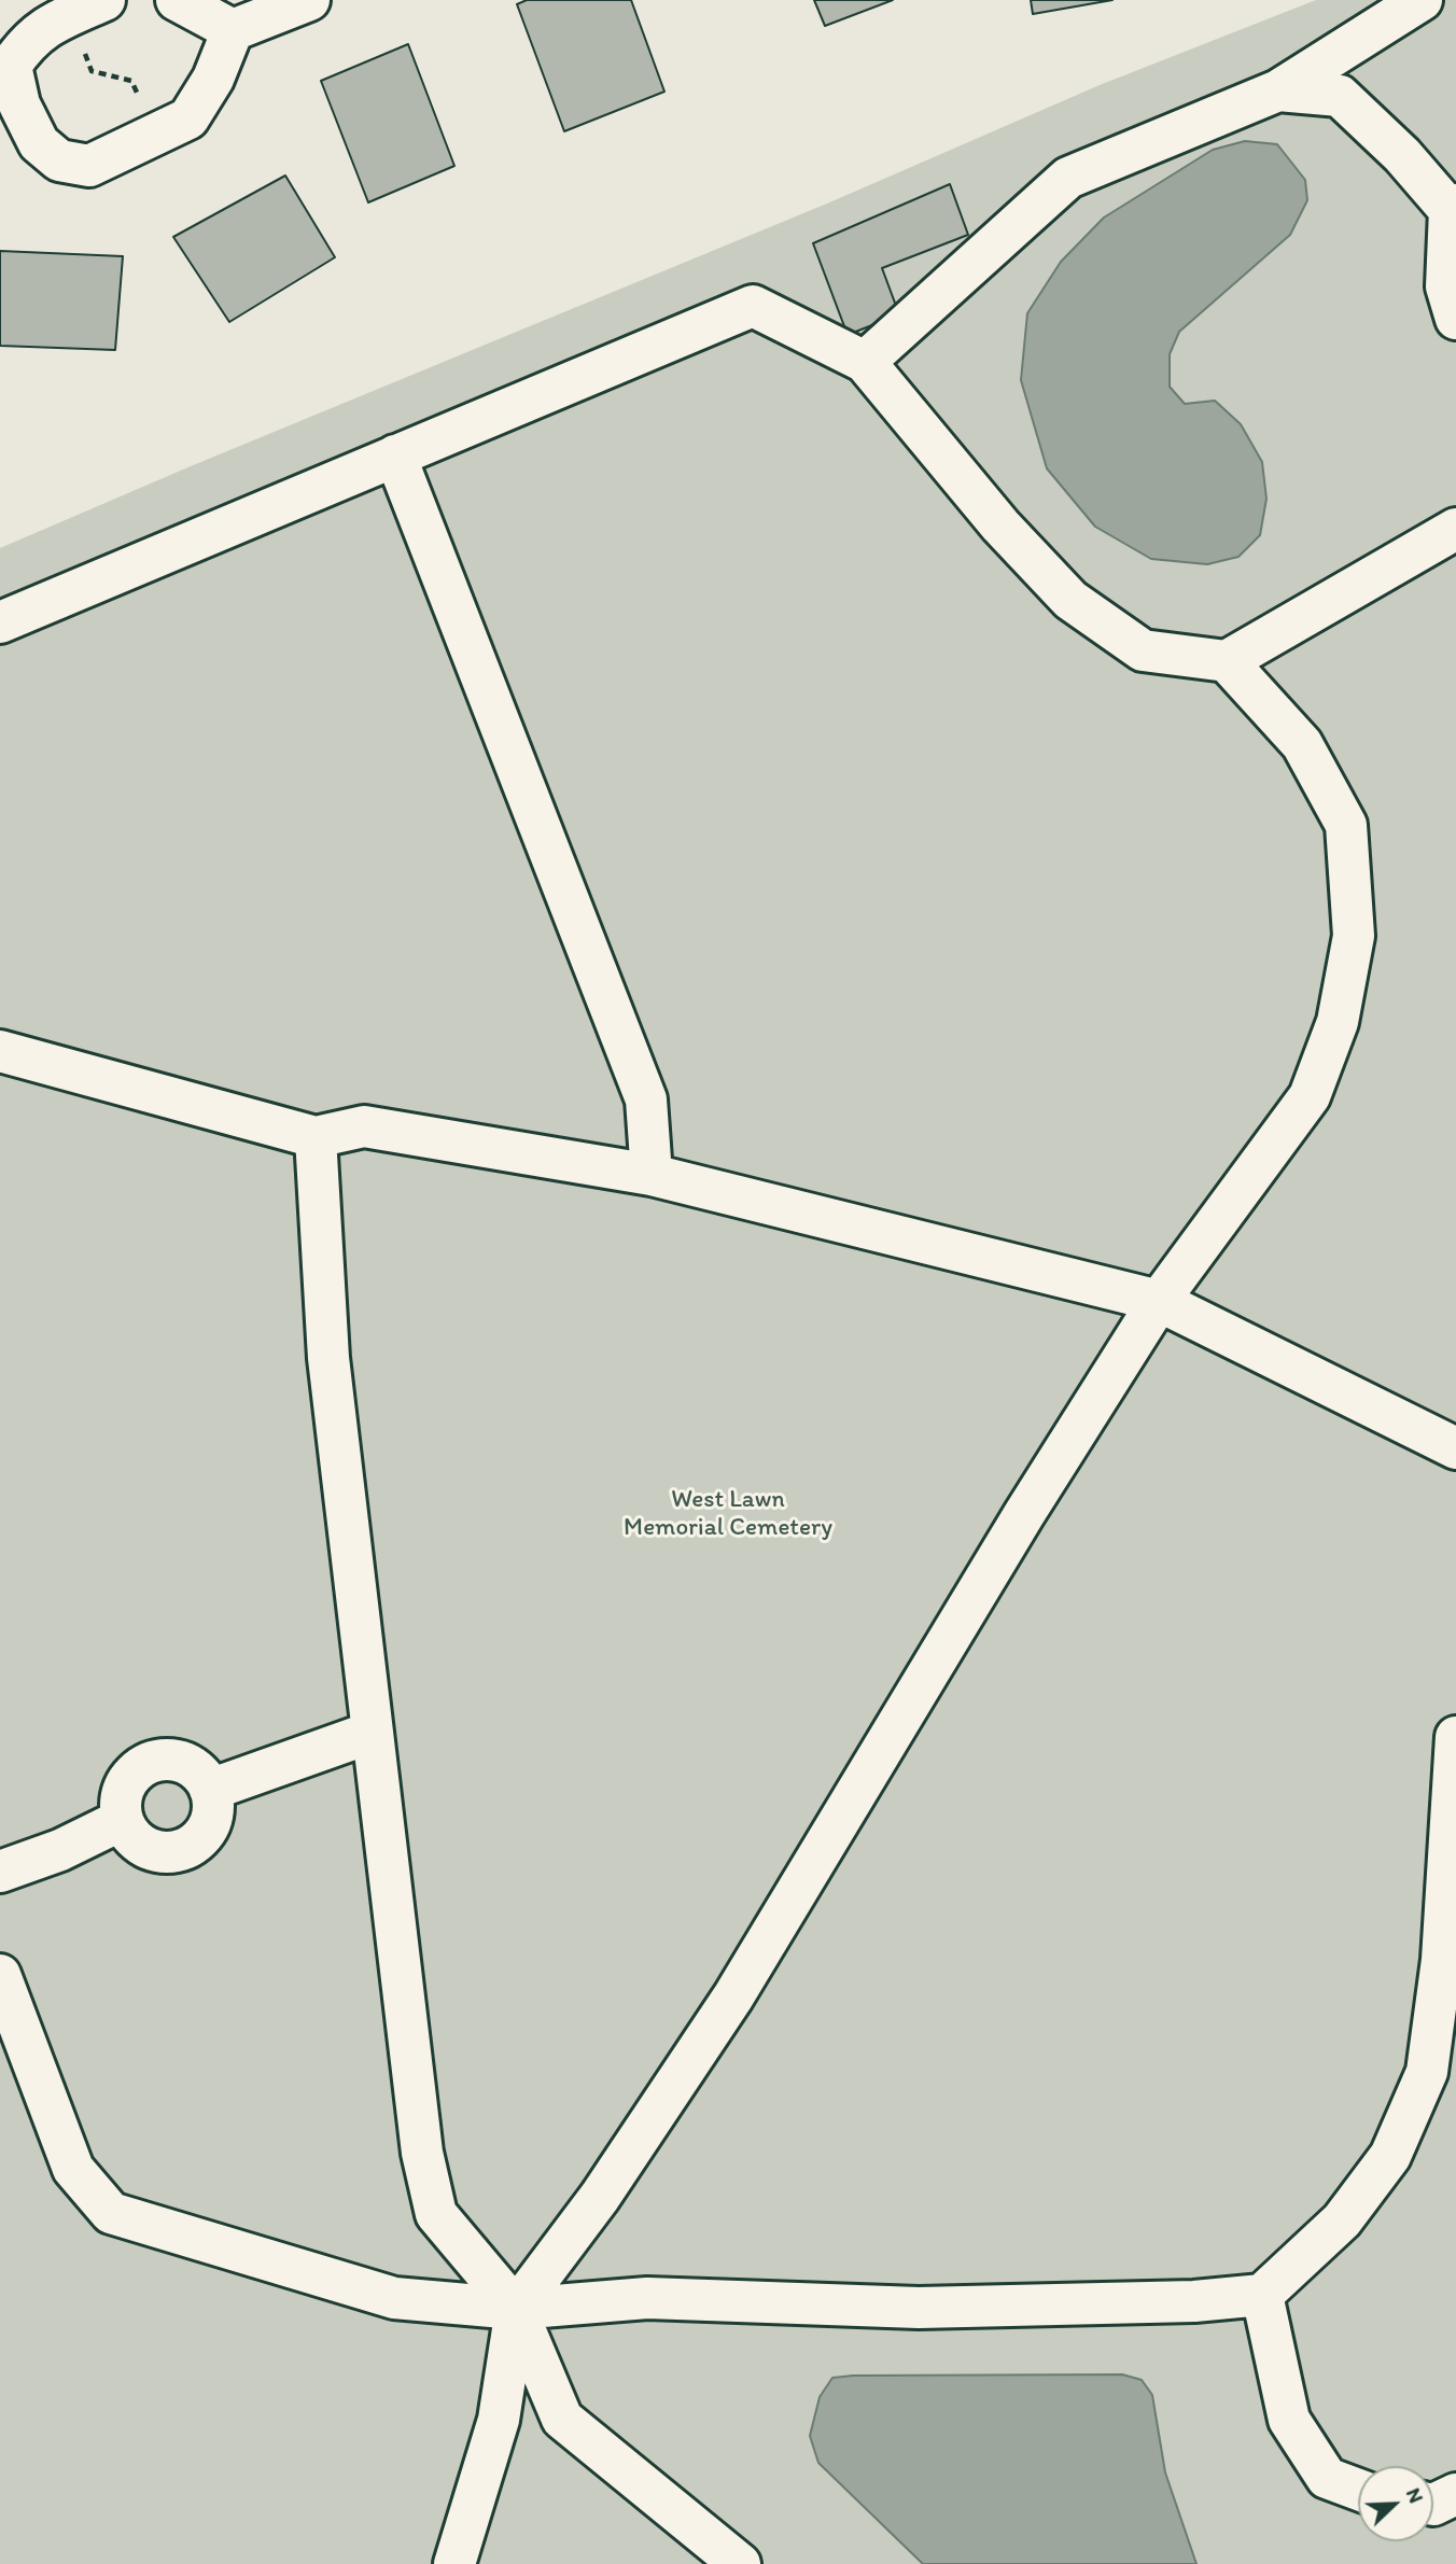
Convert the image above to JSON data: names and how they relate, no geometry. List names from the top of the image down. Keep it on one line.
{"parks":["West Lawn Memorial Cemetery"],"north":"top right"}
